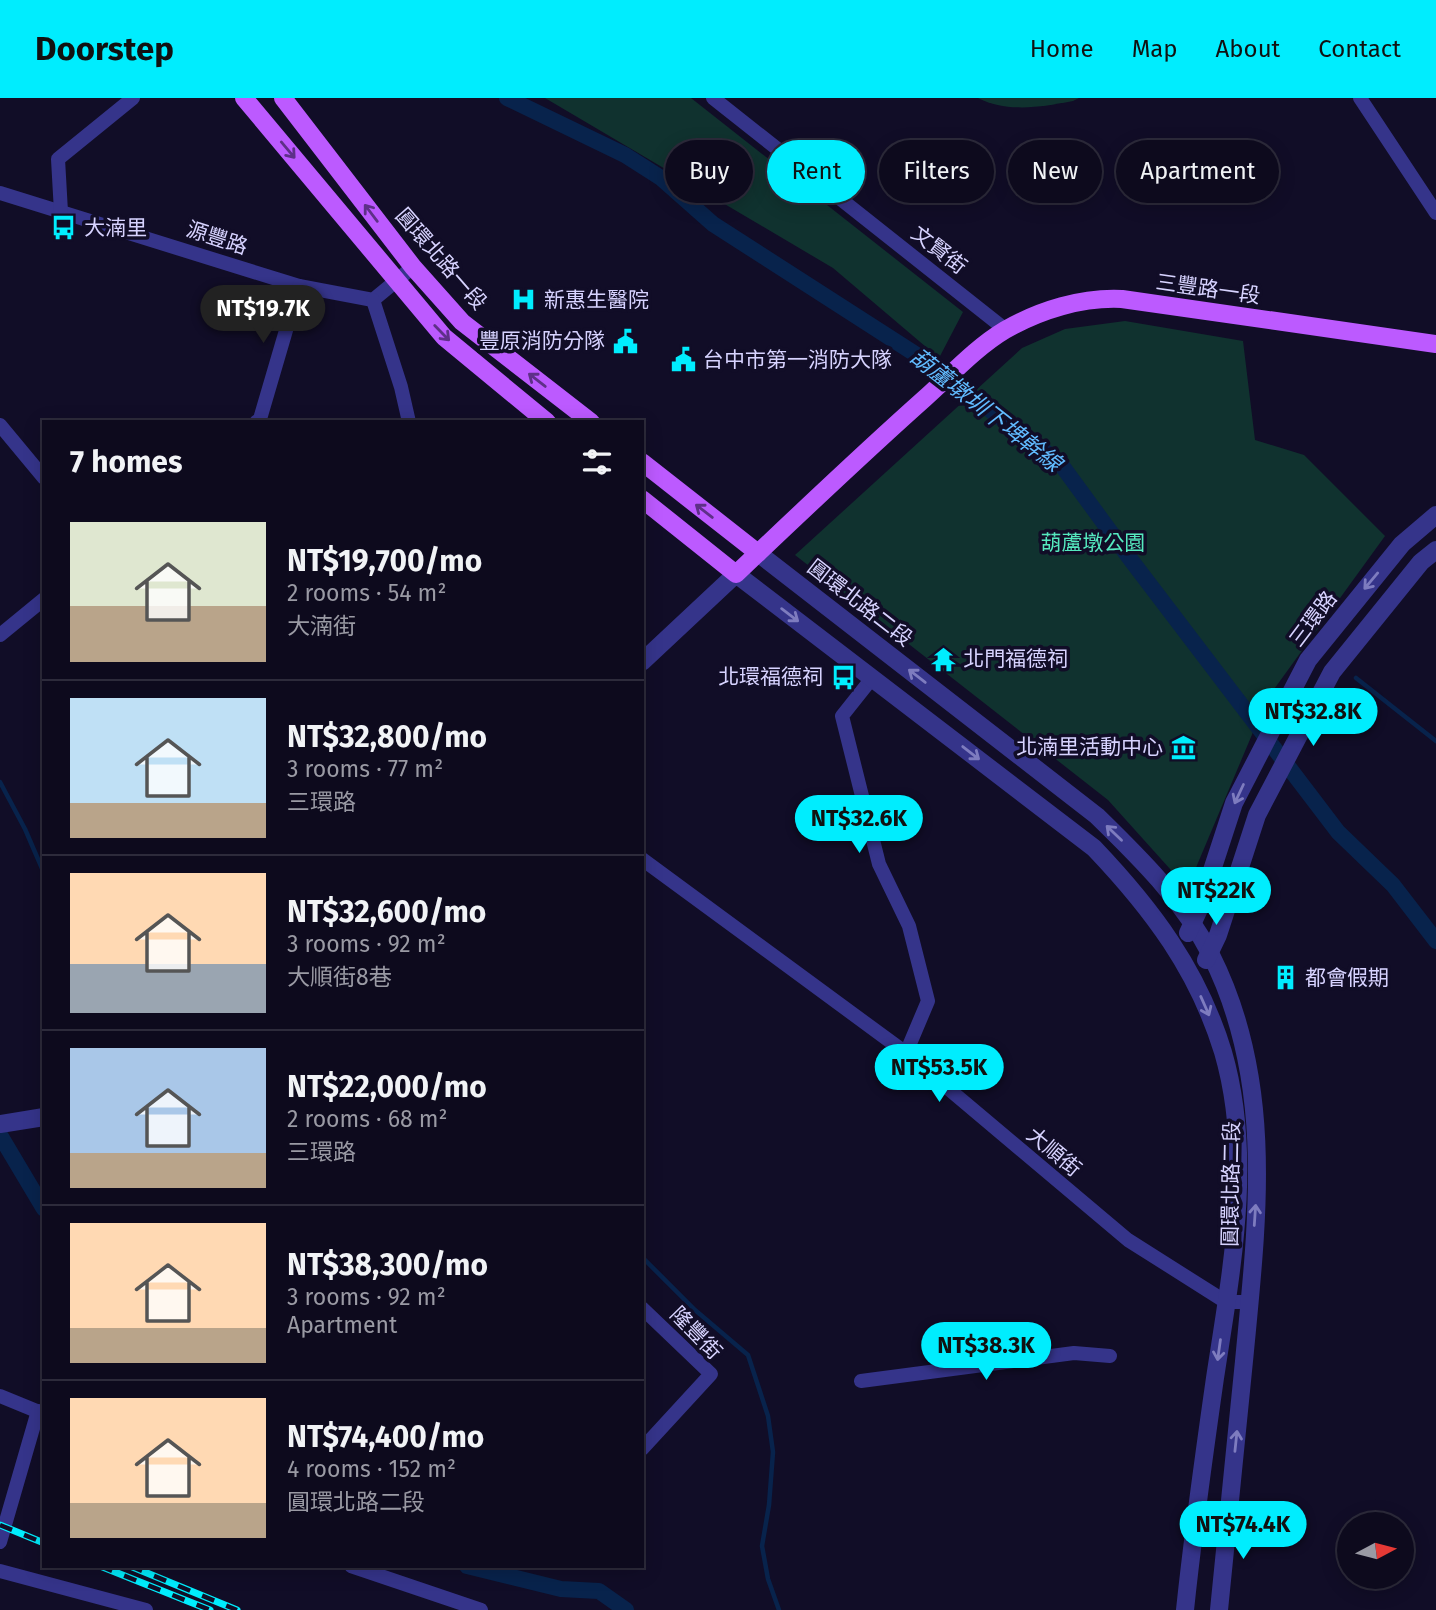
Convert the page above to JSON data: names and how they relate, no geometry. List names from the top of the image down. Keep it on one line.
{"streets":{"main road":["圓環北路一段","三豐路一段"],"street":["源豐路","文賢街","圓環北路二段","三環路","大順街","隆豐街"]},"crossings":[["文賢街","三豐路一段"],["三豐路一段","圓環北路二段"],["圓環北路二段","三環路"],["圓環北路二段","大順街"]],"water":["葫蘆墩圳下埤幹線"],"parks":["葫蘆墩公園"],"places":{"bus stop":["大湳里","北環福德祠"],"hospital":["新惠生醫院"],"public building":["豐原消防分隊","台中市第一消防大隊"],"temple":["北門福德祠"],"museum":["北湳里活動中心"],"building":["都會假期"]},"north":"right","page":{"header":"Doorstep","nav":["Home","Map","About","Contact"],"chip":["Buy","Rent","Filters","New","Apartment"],"price":["NT$19.7K","NT$32.8K","NT$32.6K","NT$22K","NT$53.5K","NT$38.3K","NT$74.4K"],"heading":"7 homes","list":[{"name":"NT$19,700/mo","note":"2 rooms · 54 m² · 大湳街"},{"name":"NT$32,800/mo","note":"3 rooms · 77 m² · 三環路"},{"name":"NT$32,600/mo","note":"3 rooms · 92 m² · 大順街8巷"},{"name":"NT$22,000/mo","note":"2 rooms · 68 m² · 三環路"},{"name":"NT$38,300/mo","note":"3 rooms · 92 m² · Apartment"},{"name":"NT$74,400/mo","note":"4 rooms · 152 m² · 圓環北路二段"}]}}
